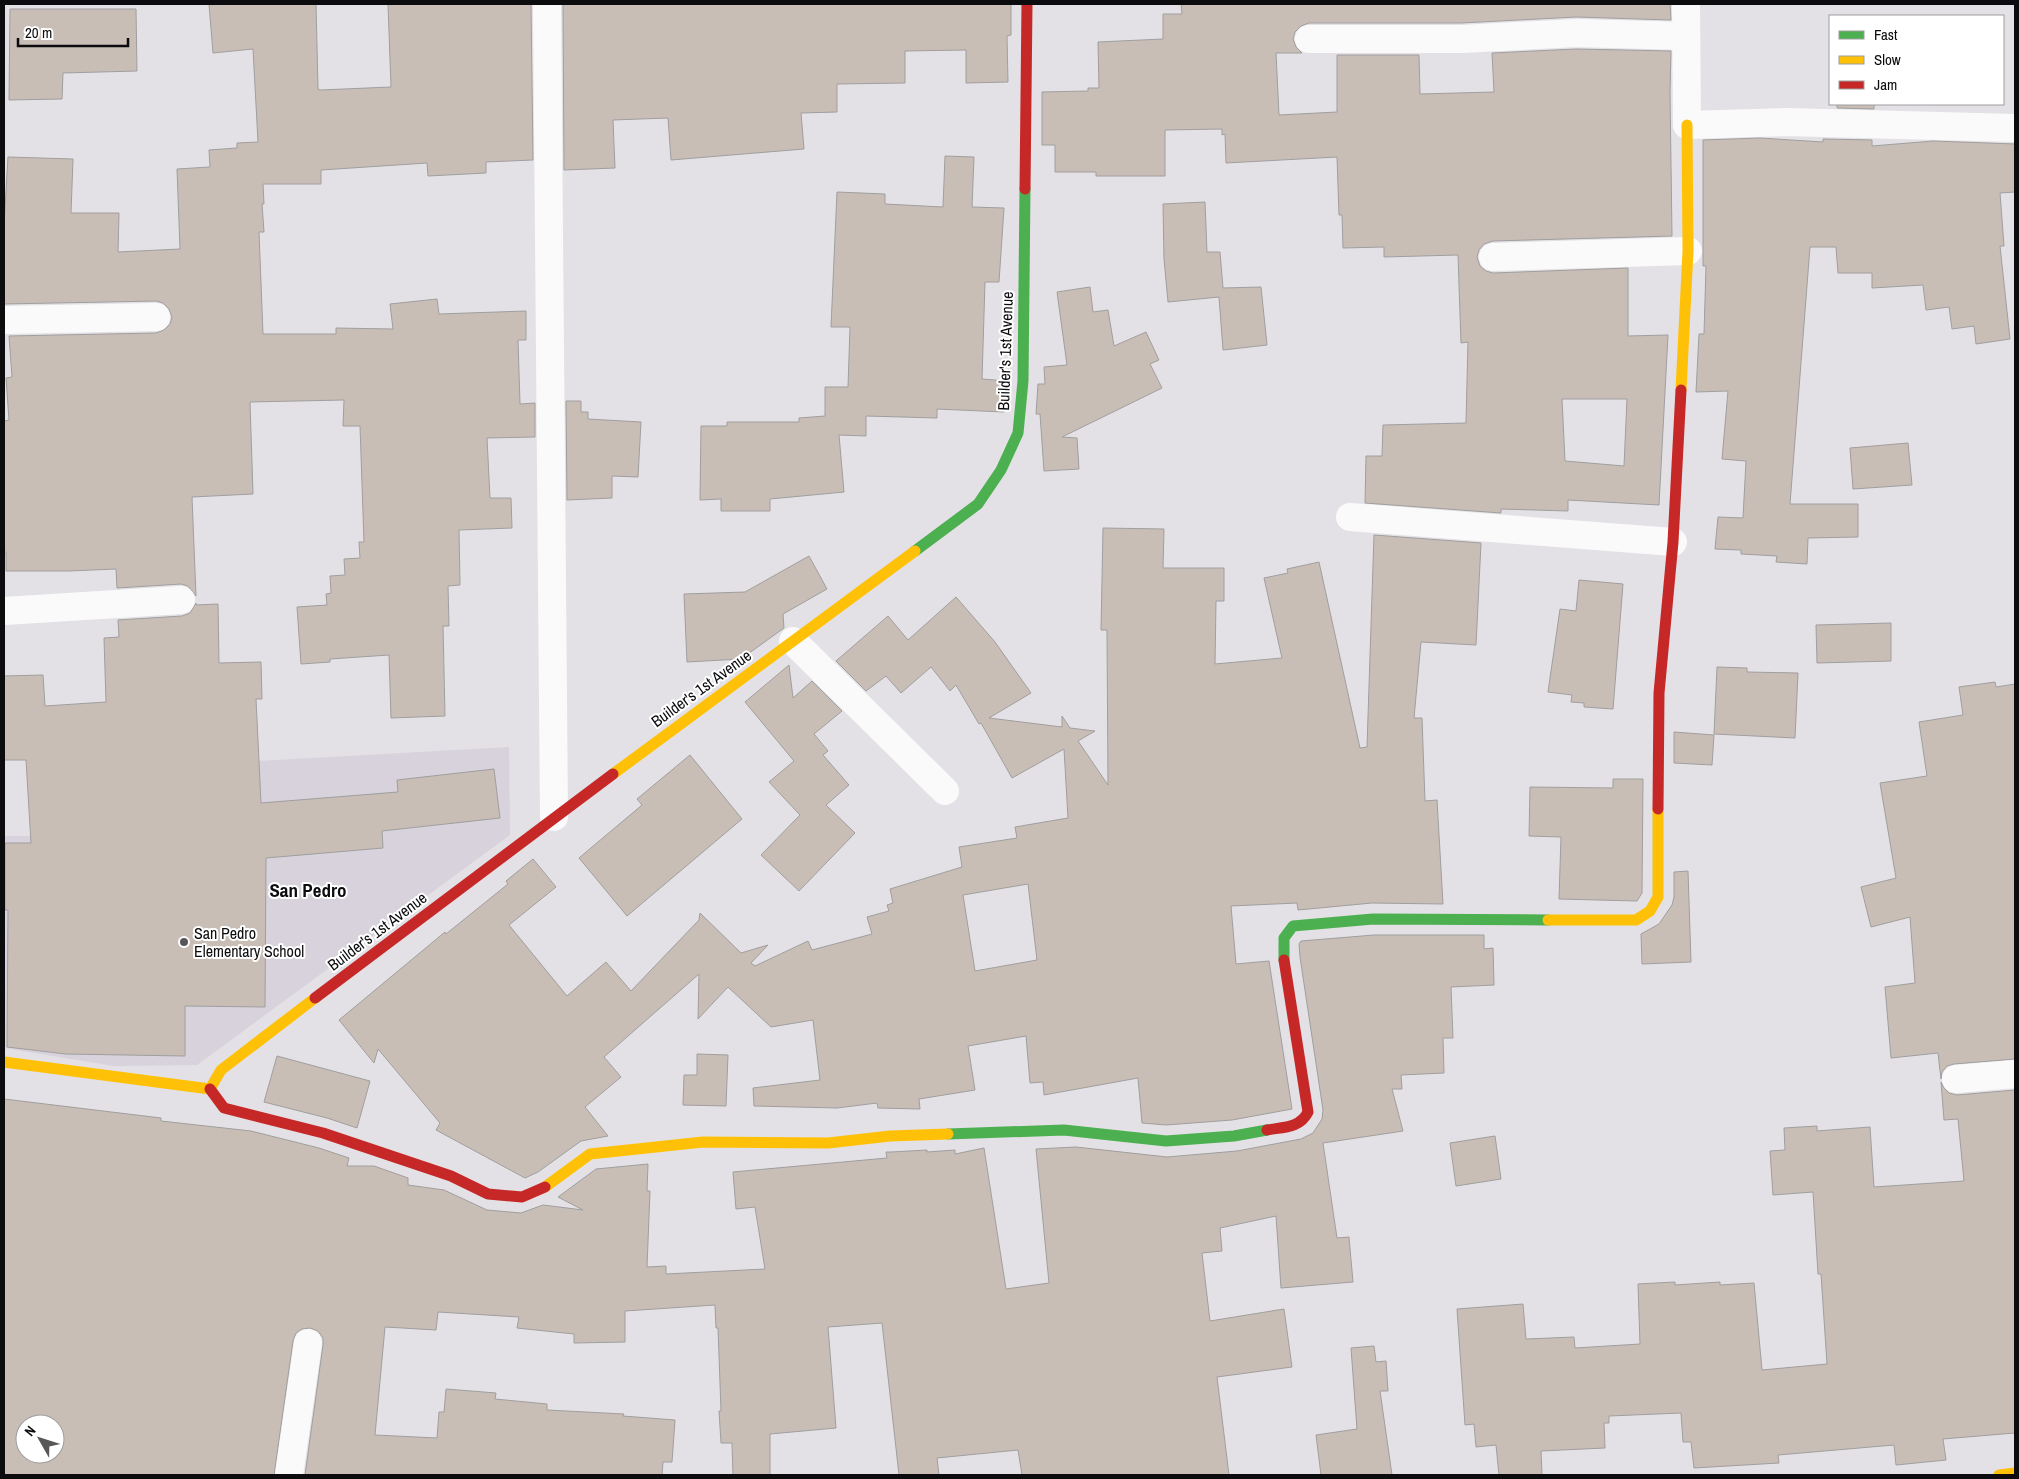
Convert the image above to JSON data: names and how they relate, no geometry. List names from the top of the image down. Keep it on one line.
{"streets":{"street":["Builder's 1st Avenue"]},"districts":["San Pedro"],"places":["San Pedro Elementary School"],"legend":["Fast","Slow","Jam"],"scale_bar":"20 m","north":"top left"}
